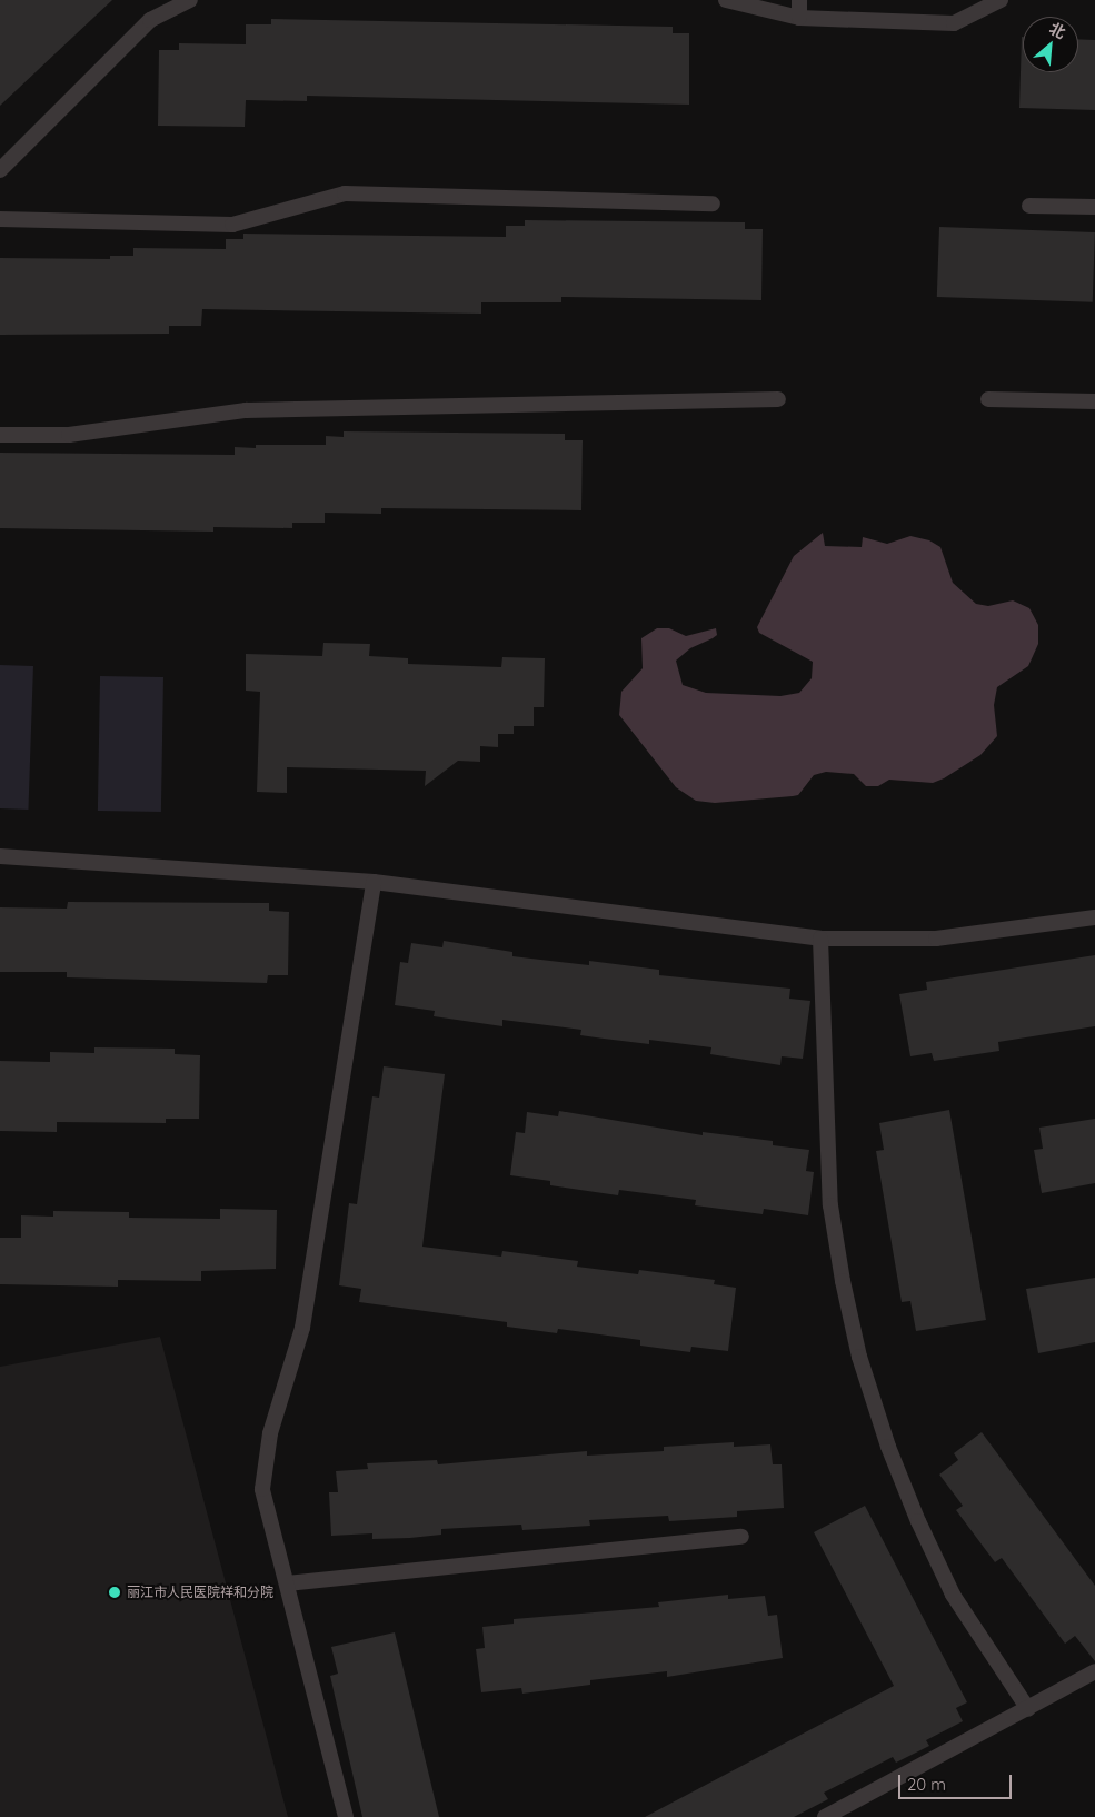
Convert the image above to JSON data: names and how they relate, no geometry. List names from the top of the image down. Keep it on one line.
{"places":["丽江市人民医院祥和分院"],"scale_bar":"20 m","north":"top right"}
